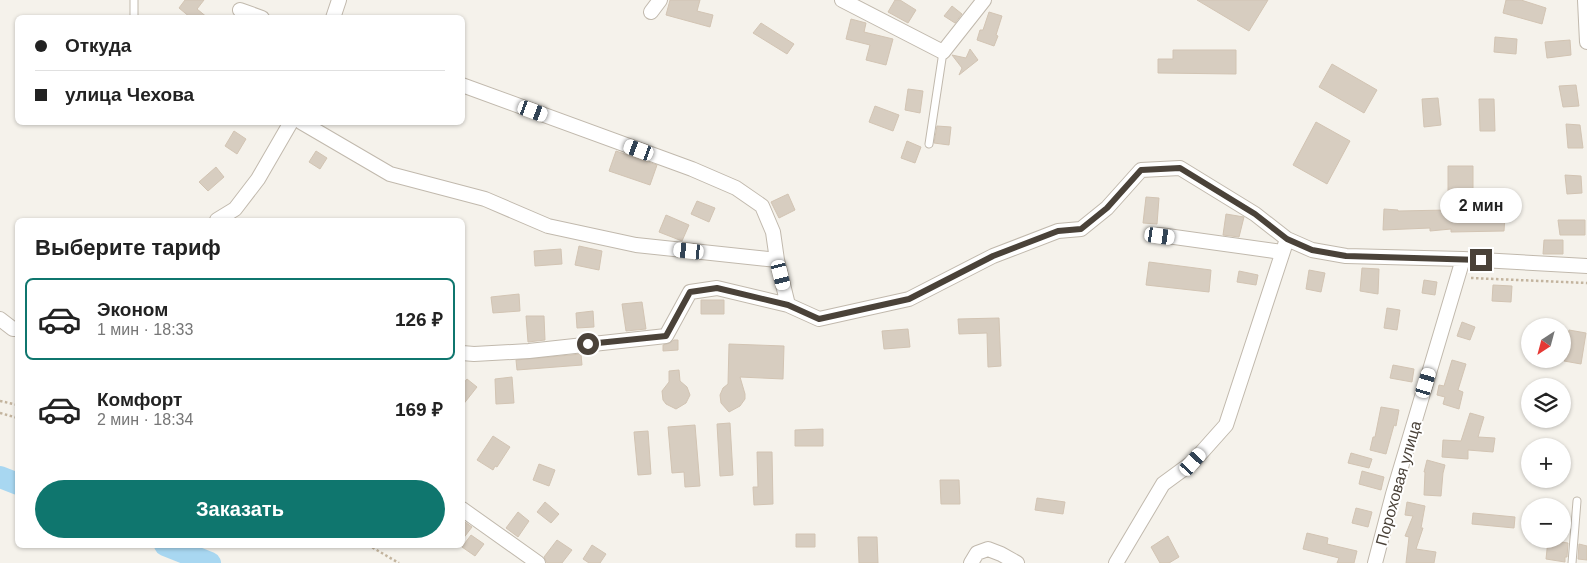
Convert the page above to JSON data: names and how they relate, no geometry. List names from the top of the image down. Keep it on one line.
{"streets":{"street":["Пороховая улица"]},"north":"bottom left","page":{"banner":["Откуда","улица Чехова"],"bubble":"2 мин","heading":"Выберите тариф","list":[{"name":"Эконом","note":"1 мин · 18:33","value":"126 ₽"},{"name":"Комфорт","note":"2 мин · 18:34","value":"169 ₽"}],"map_buttons":["+","−"],"buttons":"Заказать"}}
